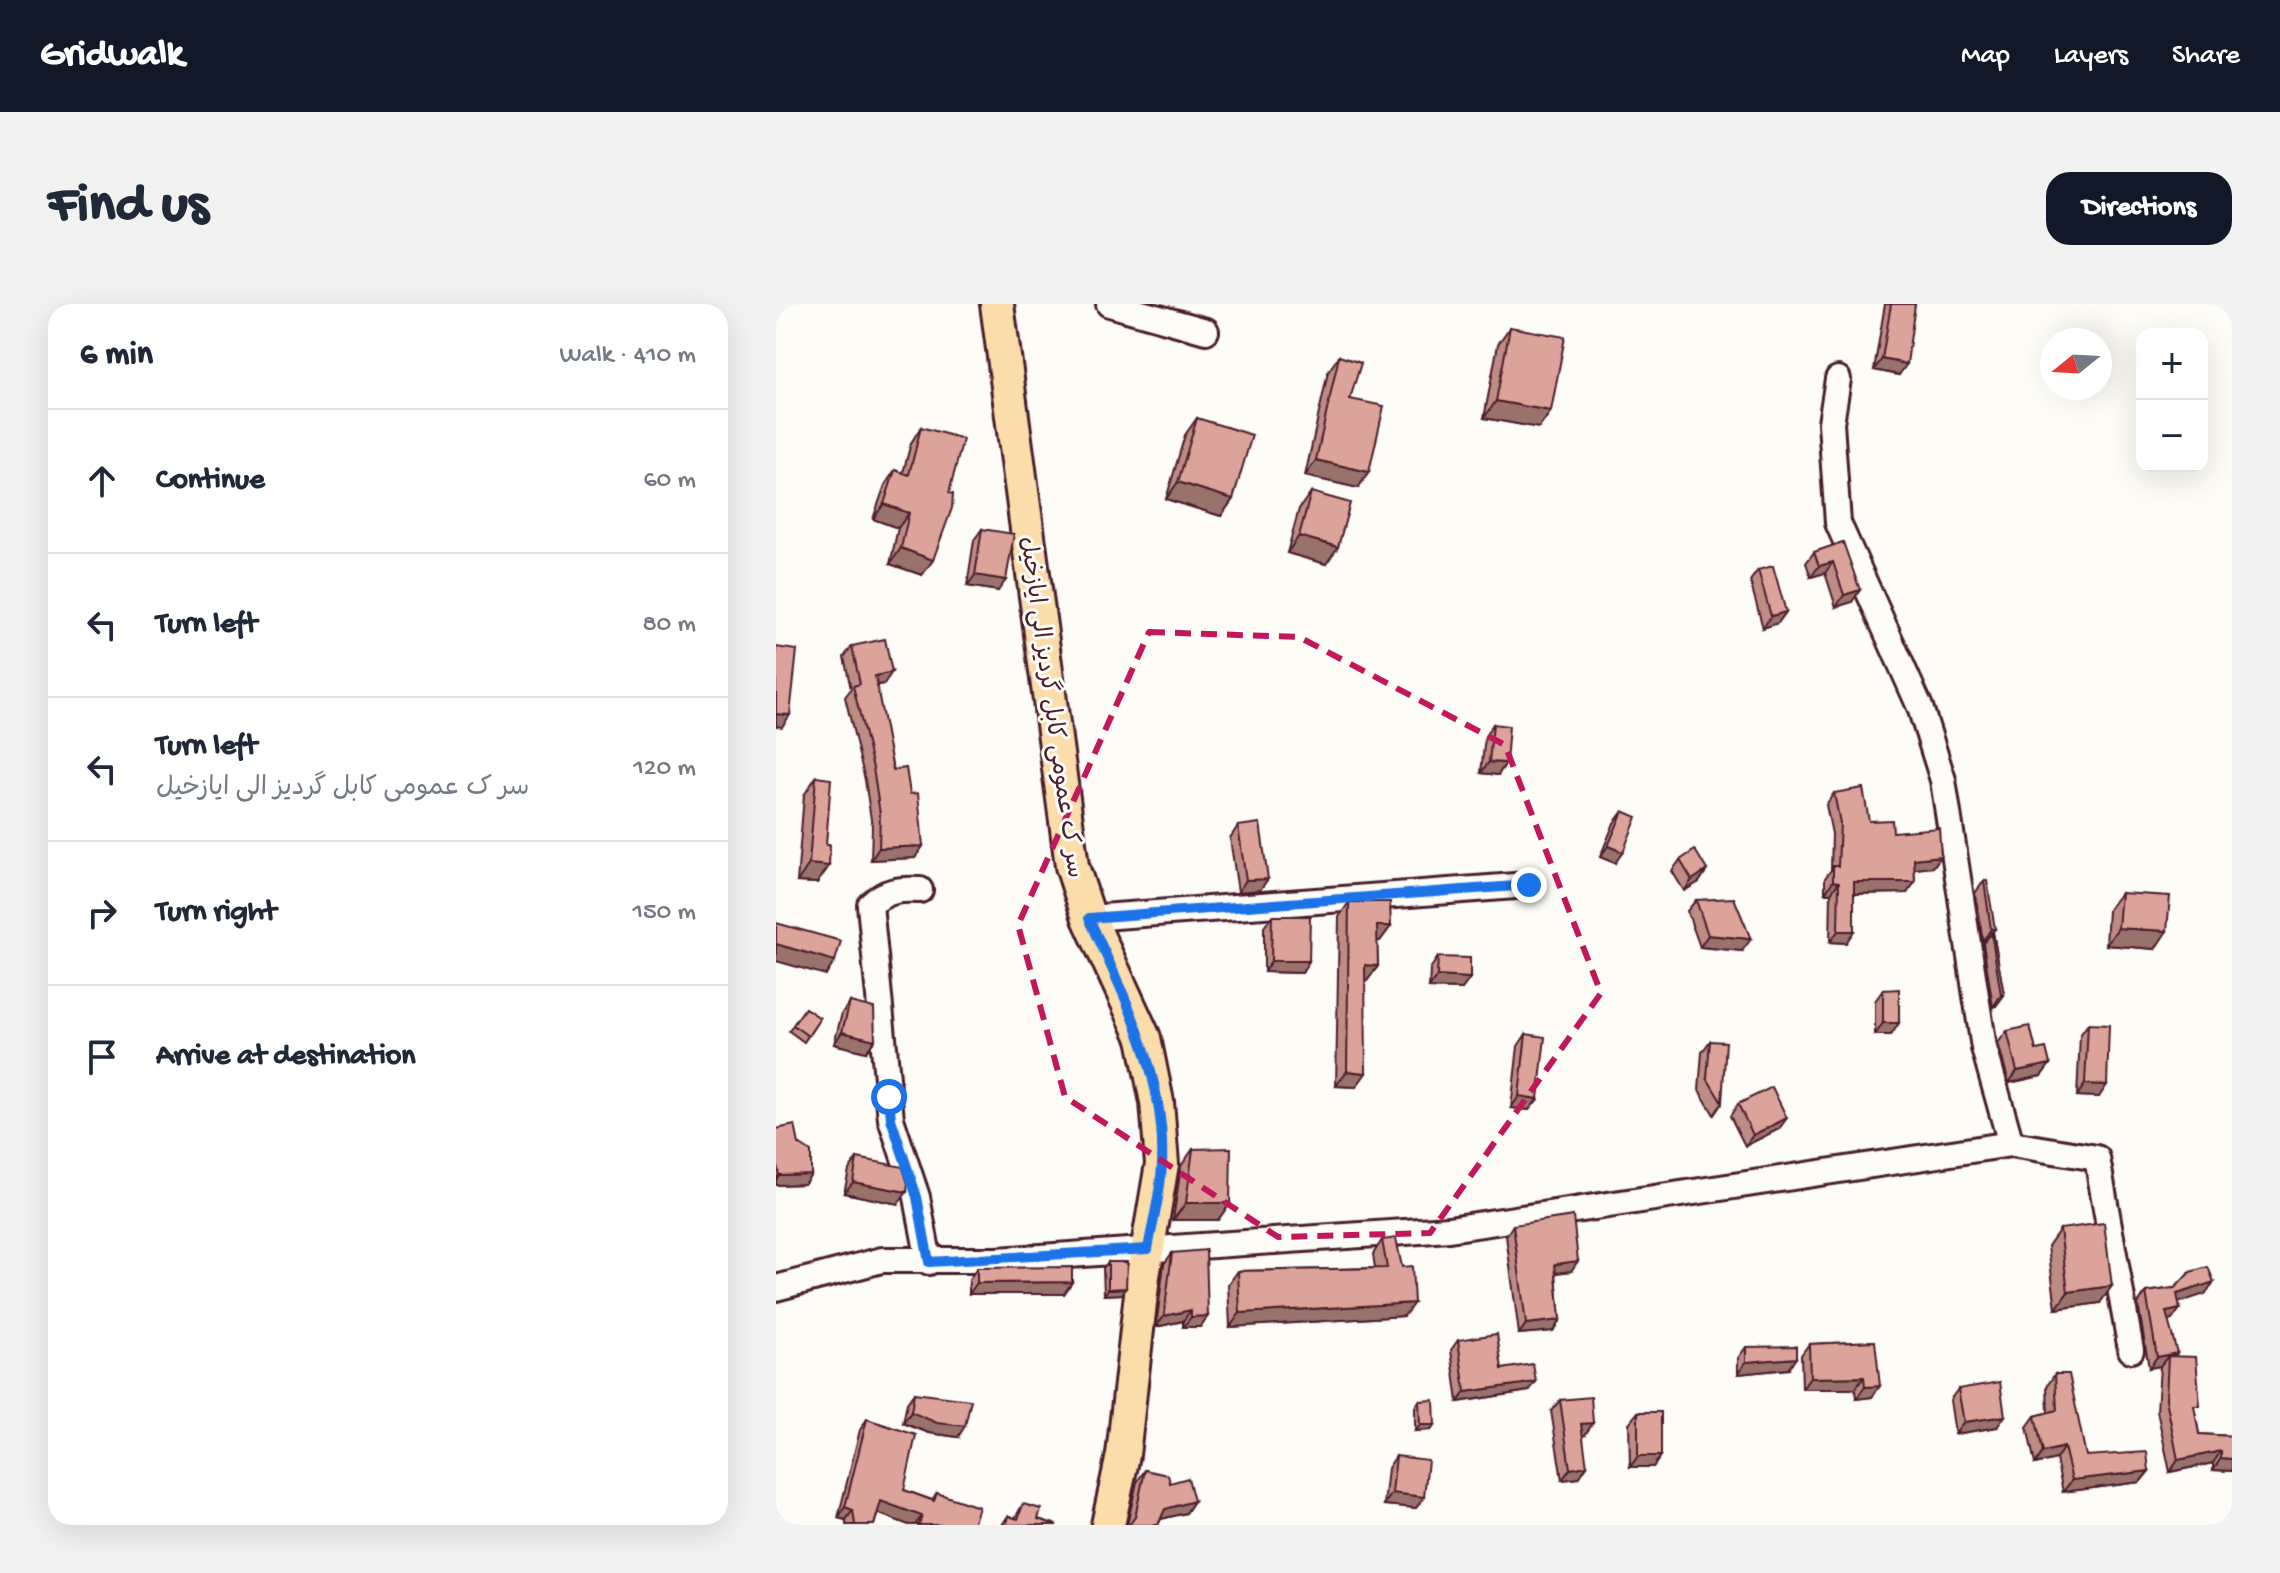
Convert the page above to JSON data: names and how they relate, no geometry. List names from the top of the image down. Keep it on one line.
{"streets":{"main road":["سر ک عمومی کابل گردیز الی ایازخیل"]},"north":"left","page":{"header":"Gridwalk","nav":["Map","Layers","Share"],"buttons":"Directions","title":"Find us","heading":["6 min","Walk · 410 m"],"map_buttons":["+","−"],"list":[["Continue","60 m"],["Turn left","80 m"],["Turn left","سر ک عمومی کابل گردیز الی ایازخیل","120 m"],["Turn right","150 m"],"Arrive at destination"]}}
